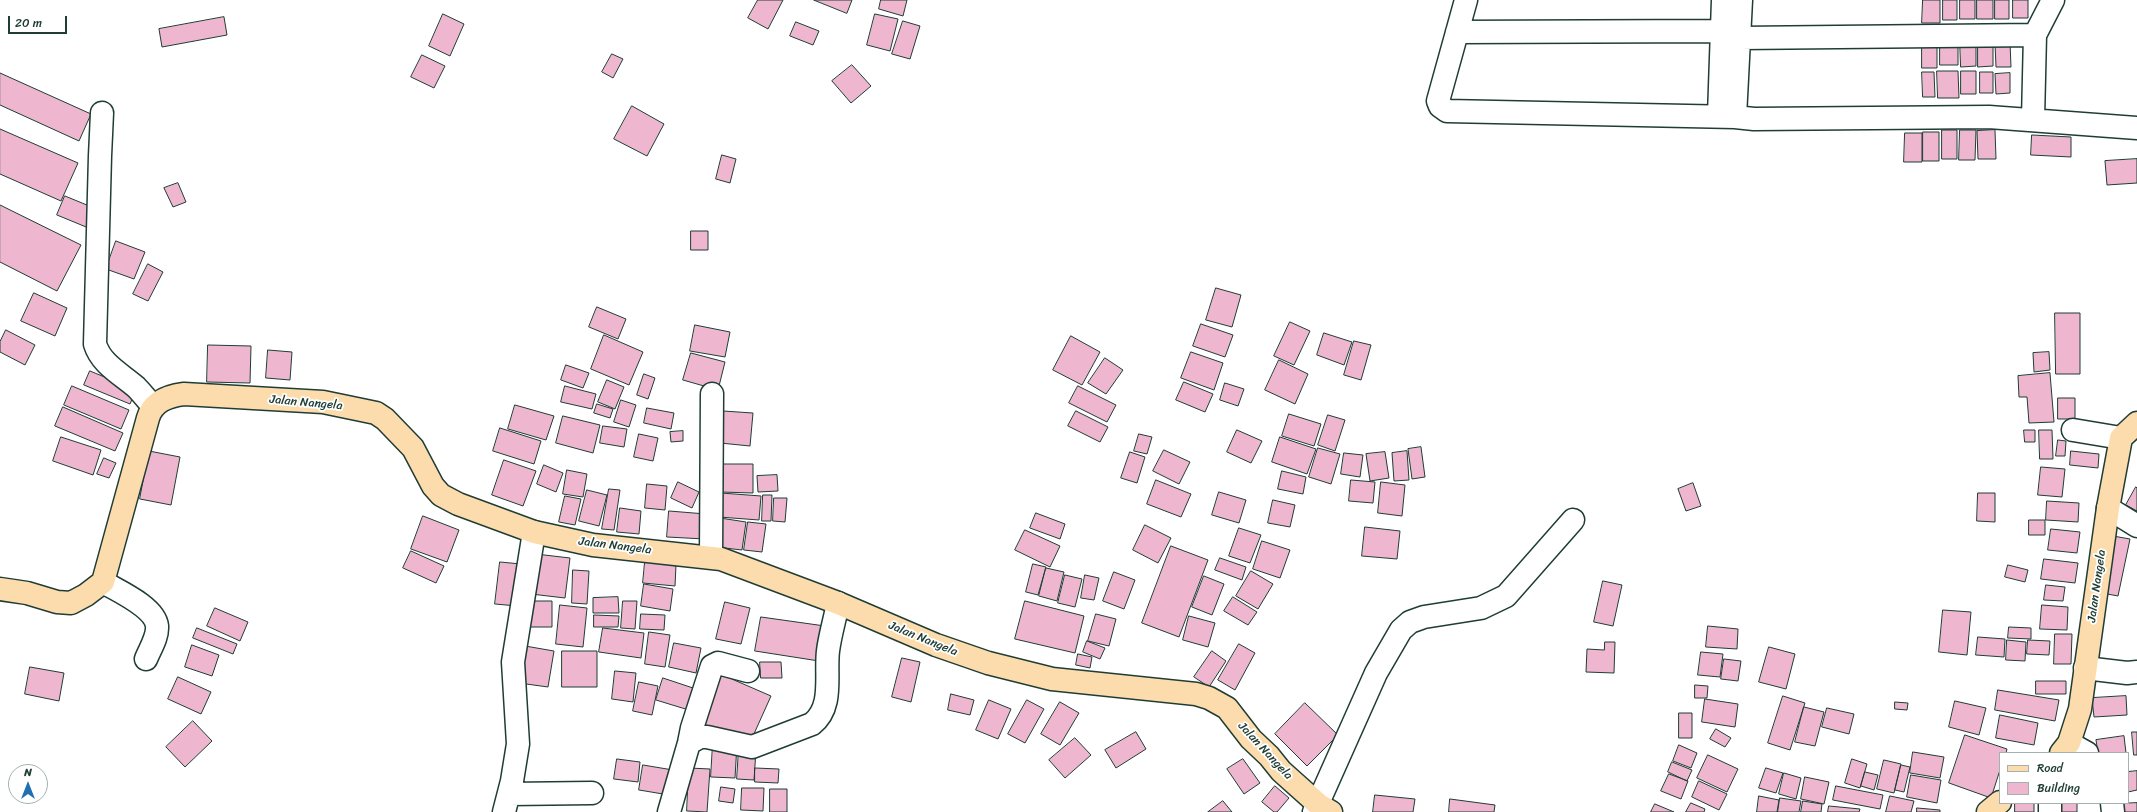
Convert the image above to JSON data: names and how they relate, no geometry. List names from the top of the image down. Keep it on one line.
{"streets":{"main road":["Jalan Nangela"]},"legend":["Road","Building"],"scale_bar":"20 m","north":"top"}
